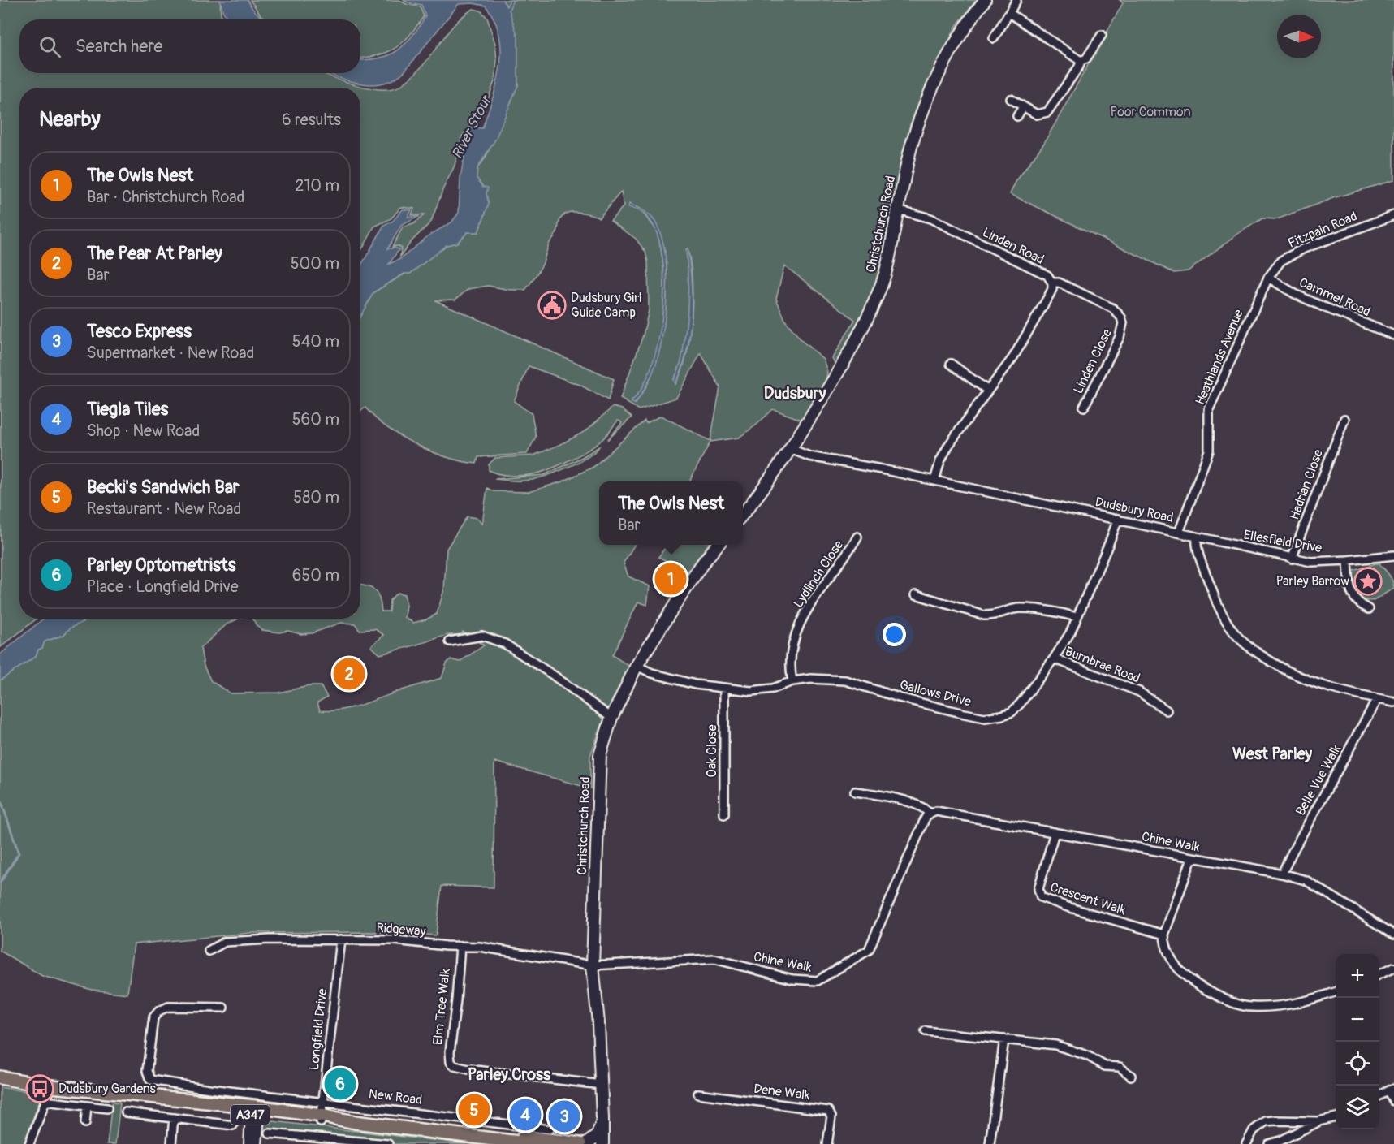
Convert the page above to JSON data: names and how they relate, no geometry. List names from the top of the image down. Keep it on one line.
{"streets":{"main road":["Christchurch Road","A347"],"street":["Fitzpain Road","Linden Road","Cammel Road","Heathlands Avenue","Linden Close","Hadrian Close","Dudsbury Road","Ellesfield Drive","Lydlinch Close","Burnbrae Road","Gallows Drive","Oak Close","Belle Vue Walk","Chine Walk","Crescent Walk","Ridgeway","Elm Tree Walk","Longfield Drive","Dene Walk","New Road"]},"crossings":[["Christchurch Road","Linden Road"],["Christchurch Road","Dudsbury Road"],["Christchurch Road","Gallows Drive"],["Christchurch Road","Chine Walk"],["Christchurch Road","Ridgeway"],["Christchurch Road","Elm Tree Walk"],["Fitzpain Road","Cammel Road"],["Fitzpain Road","Heathlands Avenue"],["Linden Road","Linden Close"],["Linden Road","Dudsbury Road"],["Cammel Road","Heathlands Avenue"],["Heathlands Avenue","Dudsbury Road"],["Hadrian Close","Ellesfield Drive"],["Dudsbury Road","Ellesfield Drive"],["Dudsbury Road","Gallows Drive"],["Lydlinch Close","Gallows Drive"],["Burnbrae Road","Gallows Drive"],["Gallows Drive","Oak Close"],["Belle Vue Walk","Chine Walk"],["Chine Walk","Crescent Walk"],["Chine Walk","Ridgeway"],["Ridgeway","Elm Tree Walk"],["Ridgeway","Longfield Drive"],["Longfield Drive","New Road"],["Longfield Drive","A347"]],"districts":["Dudsbury","West Parley","Parley Cross"],"water":["River Stour"],"parks":["Poor Common"],"places":{"public building":["Dudsbury Girl Guide Camp"],"place":["Parley Barrow"],"bus stop":["Dudsbury Gardens"]},"north":"right","page":{"search":"Search here","heading":["Nearby","6 results"],"list":[{"mark":"1","name":"The Owls Nest","note":"Bar · Christchurch Road","value":"210 m"},{"mark":"2","name":"The Pear At Parley","note":"Bar","value":"500 m"},{"mark":"3","name":"Tesco Express","note":"Supermarket · New Road","value":"540 m"},{"mark":"4","name":"Tiegla Tiles","note":"Shop · New Road","value":"560 m"},{"mark":"5","name":"Becki's Sandwich Bar","note":"Restaurant · New Road","value":"580 m"},{"mark":"6","name":"Parley Optometrists","note":"Place · Longfield Drive","value":"650 m"}],"popup":["The Owls Nest","Bar"],"pins":["1","2","6","5","4","3"],"map_buttons":["+","−"]}}
